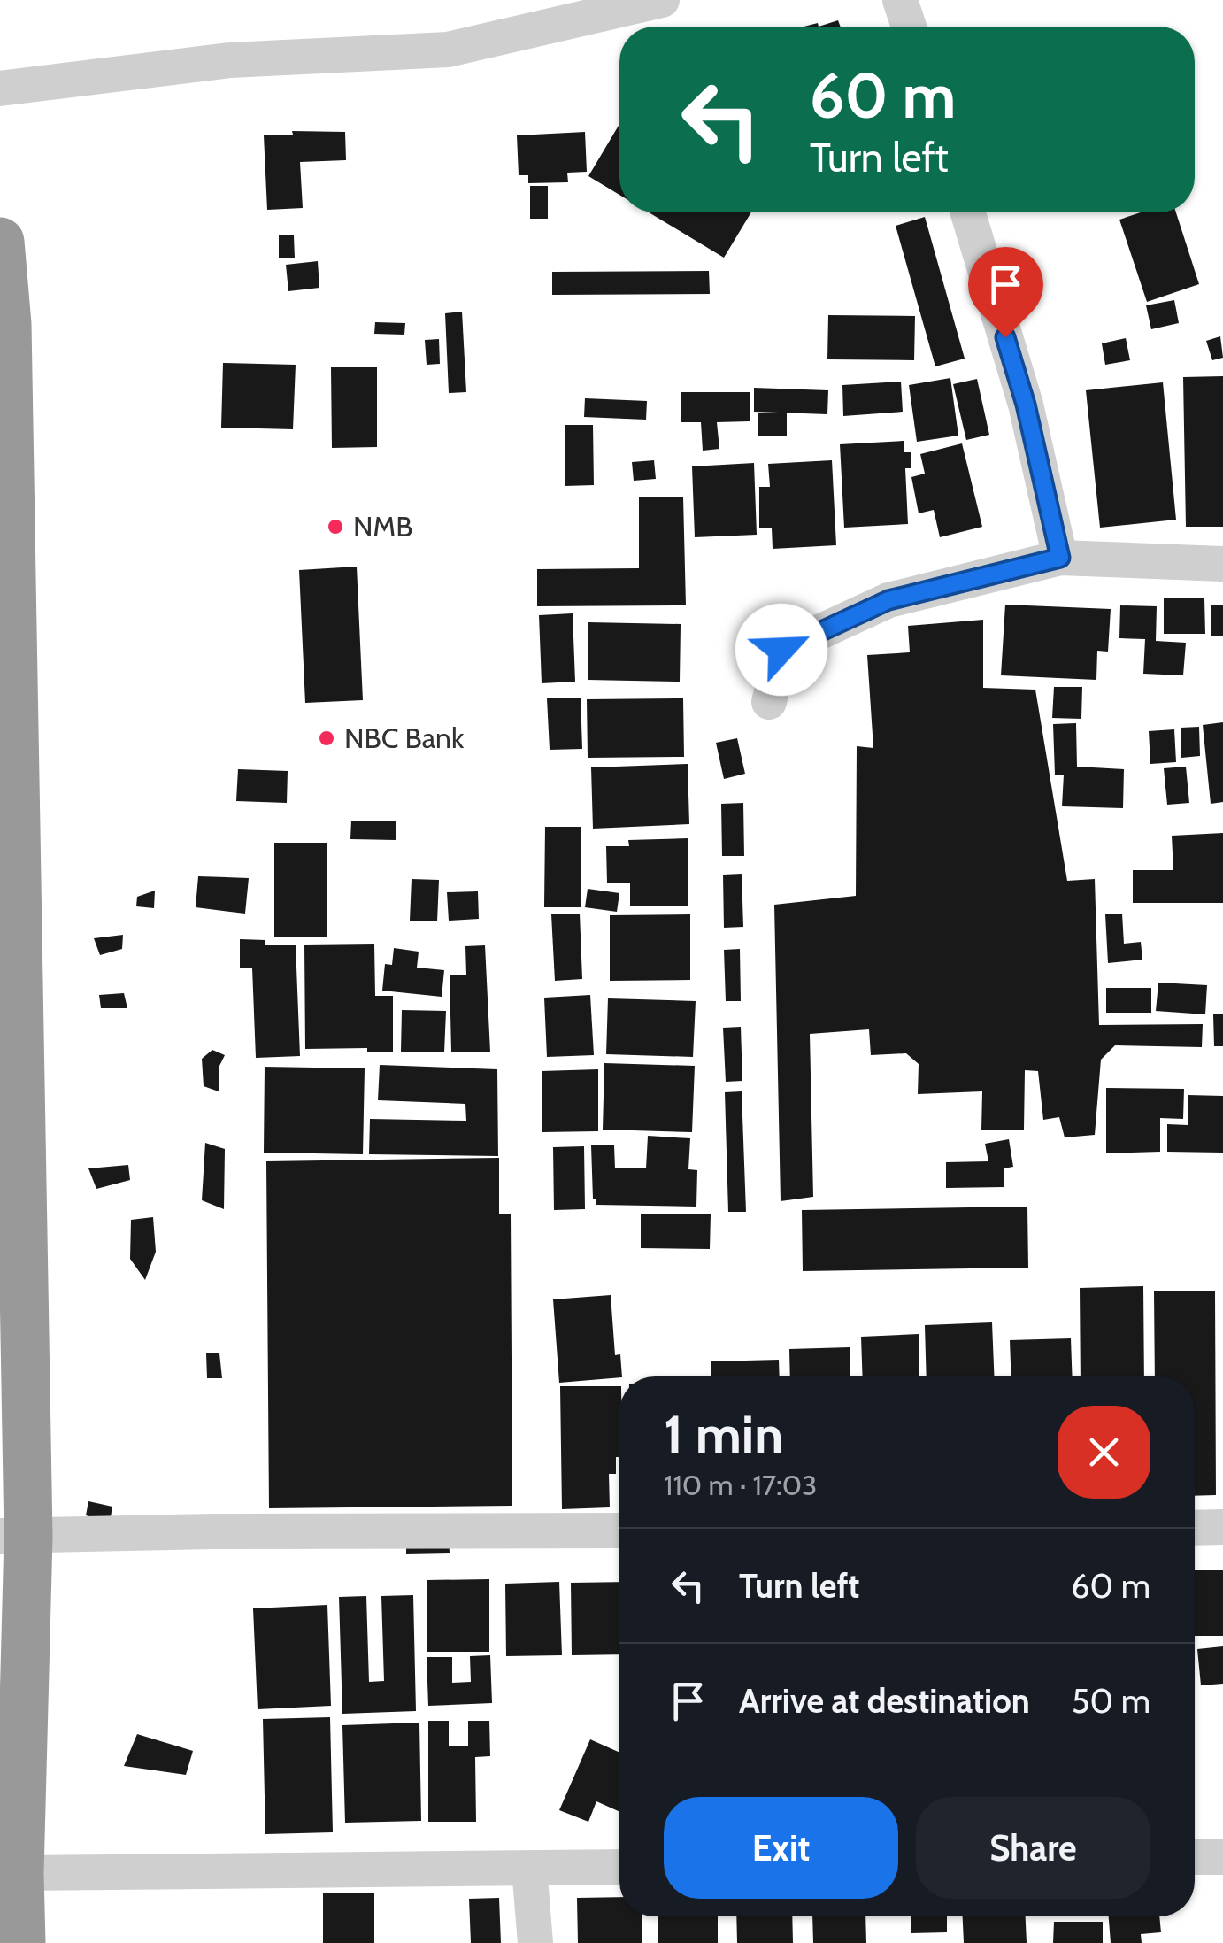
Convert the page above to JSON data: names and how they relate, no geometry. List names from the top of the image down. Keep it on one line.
{"places":["NMB","NBC Bank"],"page":{"turn":["60 m","Turn left"],"heading":["1 min","110 m · 17:03"],"list":[{"name":"Turn left","value":"60 m"},{"name":"Arrive at destination","value":"50 m"}],"buttons":["Exit","Share"]}}
